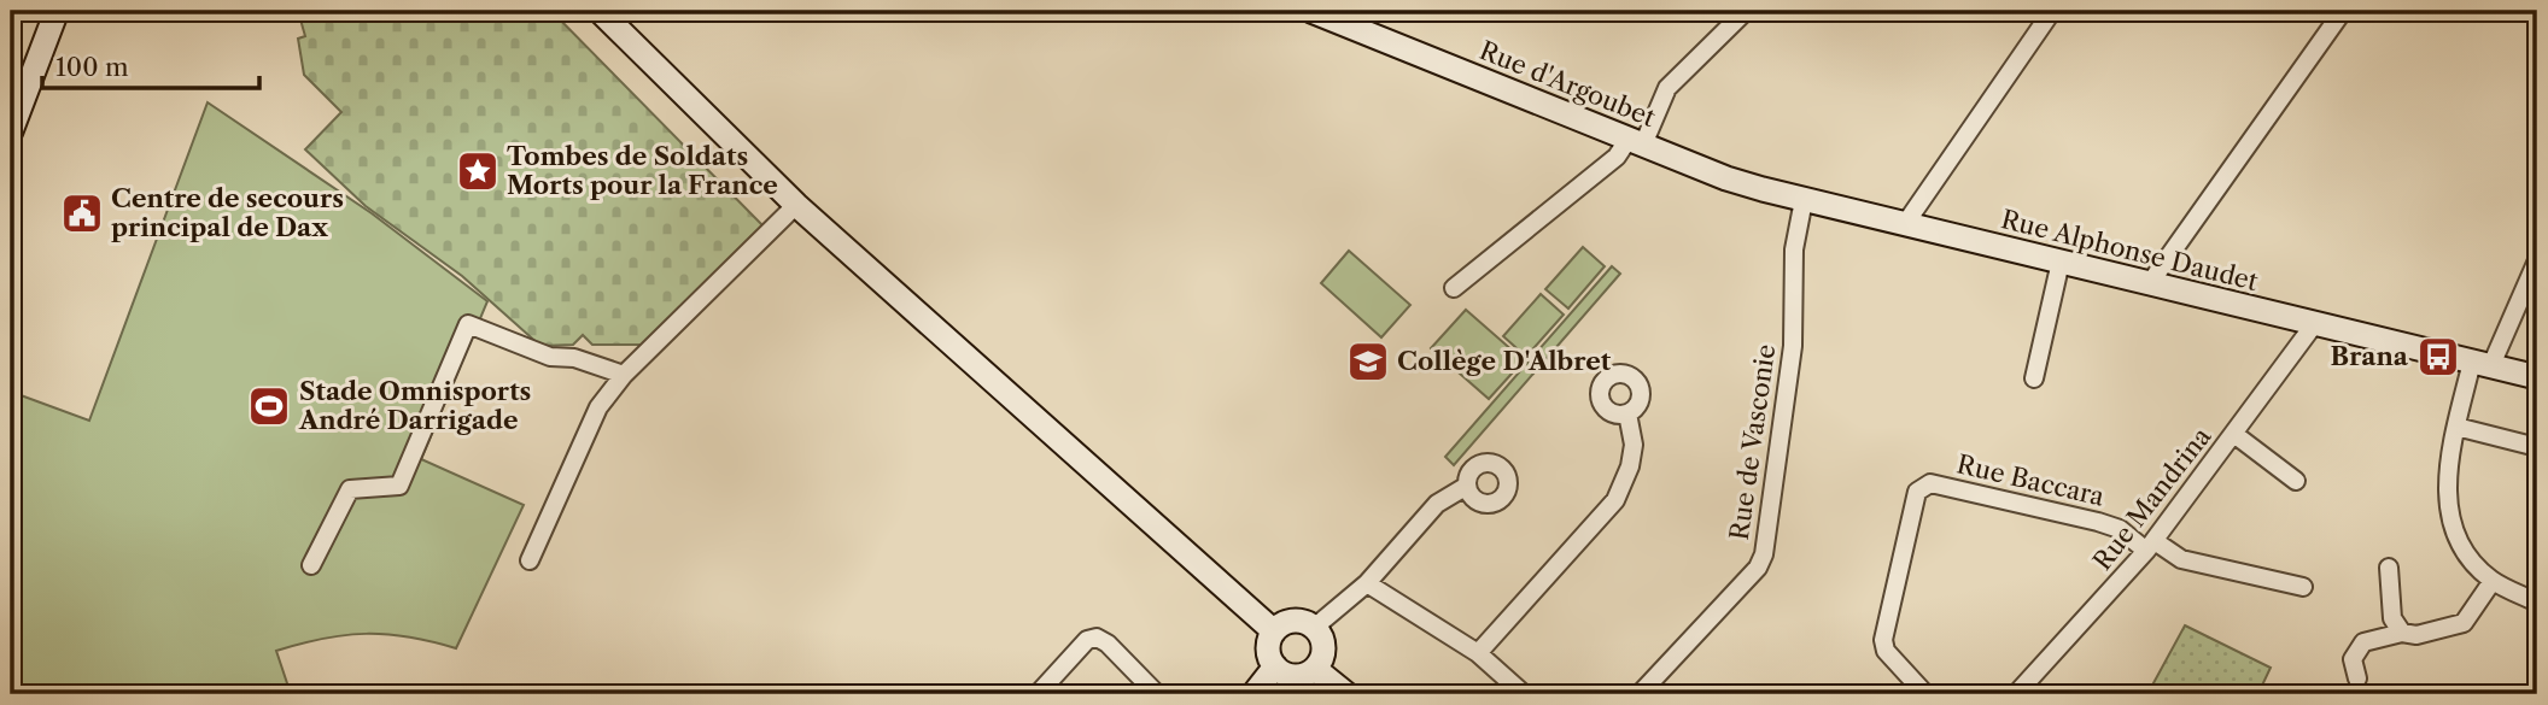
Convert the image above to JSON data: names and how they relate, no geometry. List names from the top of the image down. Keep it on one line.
{"streets":{"street":["Rue d'Argoubet","Rue Alphonse Daudet","Rue de Vasconie","Rue Baccara","Rue Mandrina"]},"crossings":[["Rue d'Argoubet","Rue Alphonse Daudet"],["Rue Alphonse Daudet","Rue de Vasconie"],["Rue Alphonse Daudet","Rue Mandrina"],["Rue Baccara","Rue Mandrina"]],"places":{"place":["Tombes de Soldats Morts pour la France"],"public building":["Centre de secours principal de Dax"],"bus stop":["Brana"],"school or university":["Collège D'Albret"],"sports":["Stade Omnisports André Darrigade"]},"scale_bar":"100 m"}
